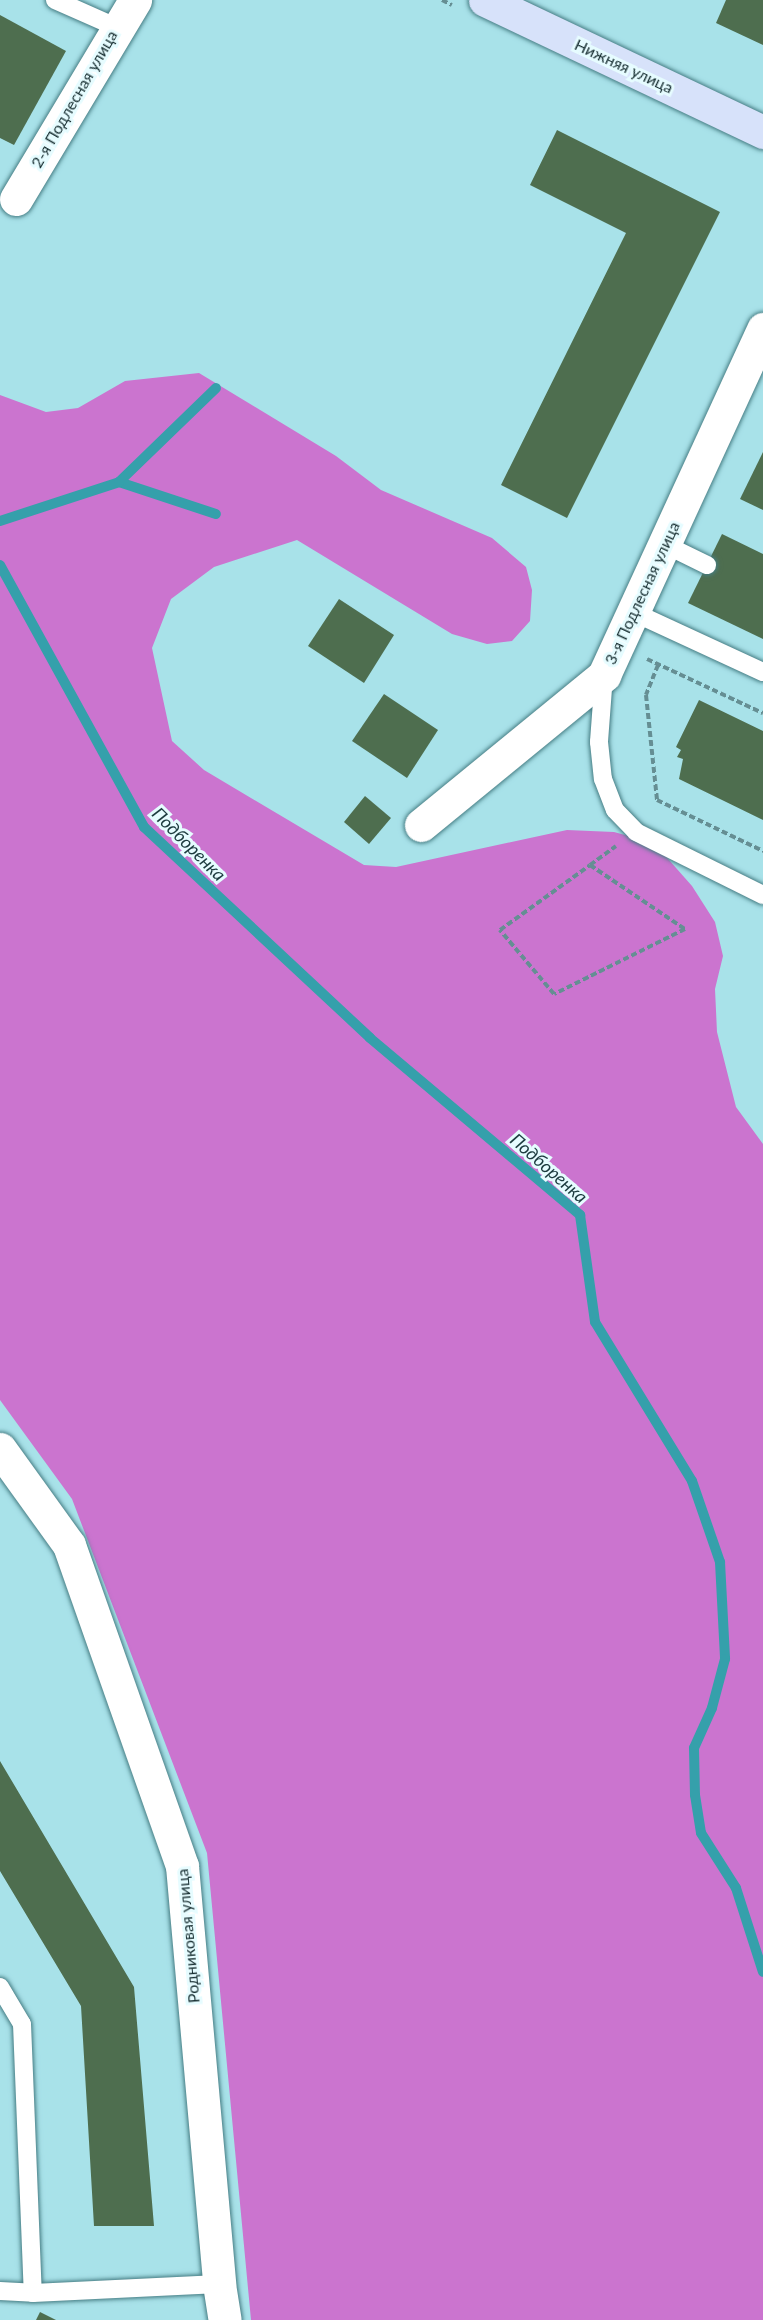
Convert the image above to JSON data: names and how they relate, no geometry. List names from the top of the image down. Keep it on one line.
{"streets":{"street":["Нижняя улица","2-я Подлесная улица","3-я Подлесная улица","Родниковая улица"]},"water":["Подборенка"]}
